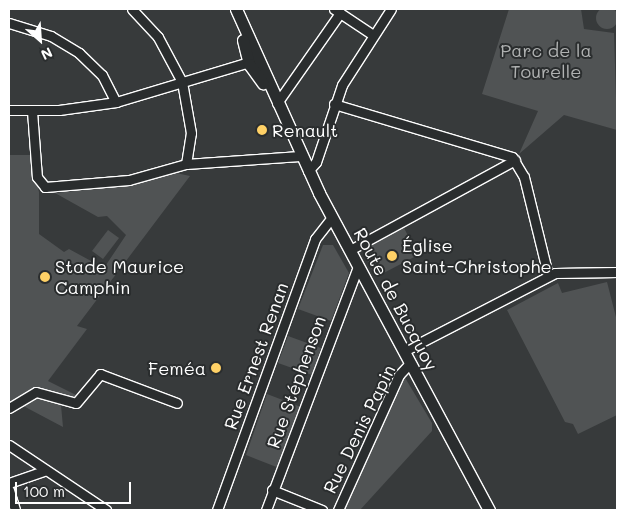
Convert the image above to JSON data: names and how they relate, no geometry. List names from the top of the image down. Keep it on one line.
{"streets":{"main road":["Route de Bucquoy"],"street":["Rue Ernest Renan","Rue Stéphenson","Rue Denis Papin"]},"crossings":[["Route de Bucquoy","Rue Ernest Renan"],["Route de Bucquoy","Rue Stéphenson"],["Route de Bucquoy","Rue Denis Papin"]],"parks":["Parc de la Tourelle"],"places":["Renault","Église Saint-Christophe","Stade Maurice Camphin","Feméa"],"scale_bar":"100 m","north":"bottom right"}
